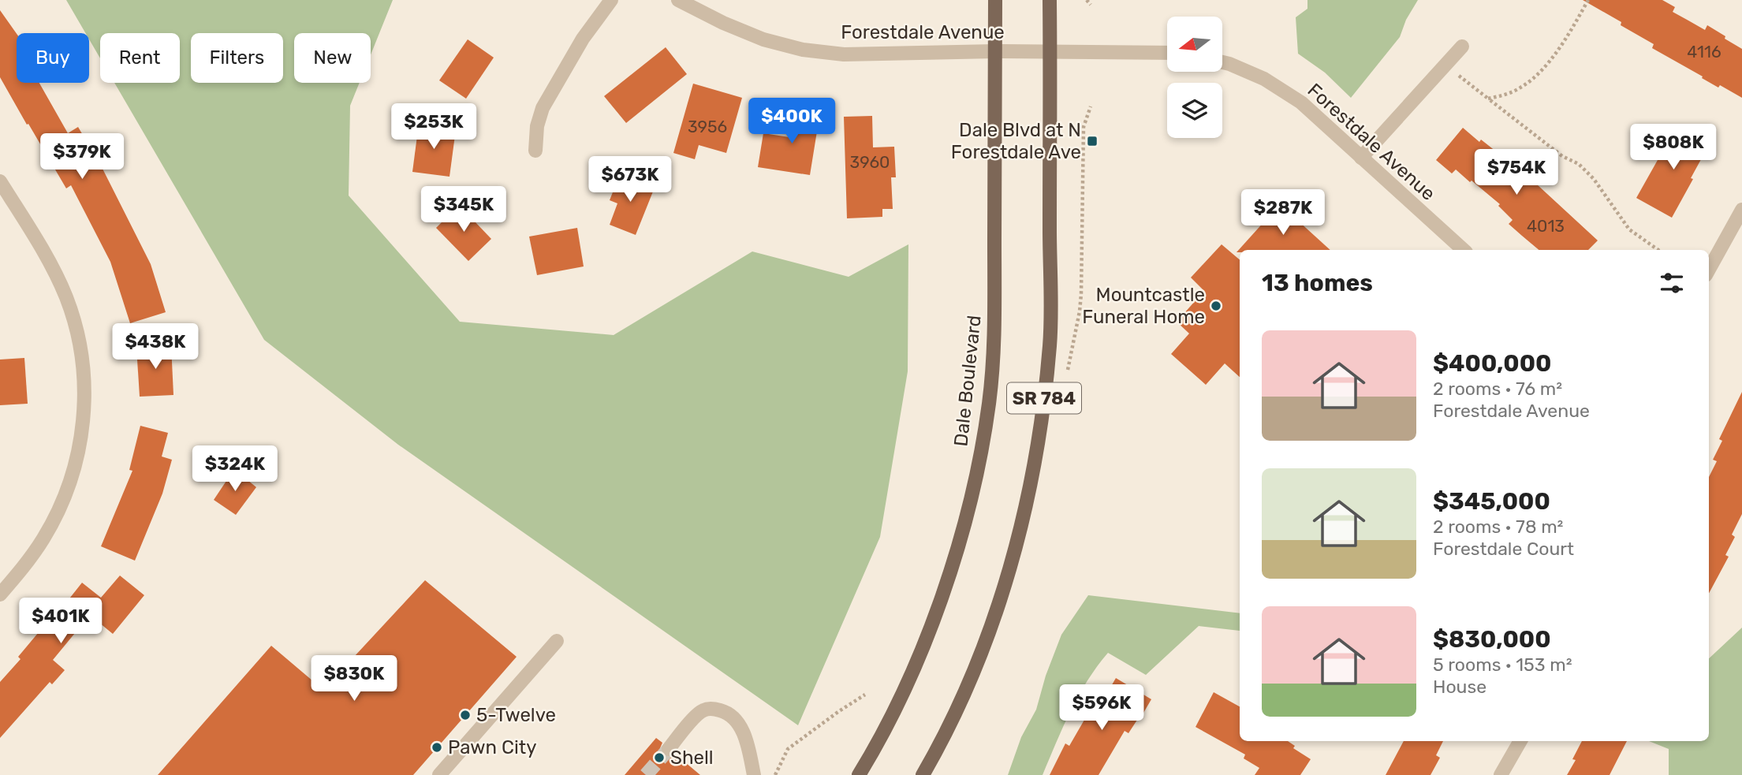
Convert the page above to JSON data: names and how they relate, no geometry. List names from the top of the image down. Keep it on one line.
{"streets":{"main road":["Dale Boulevard","SR 784"],"street":["Forestdale Avenue"]},"crossings":[["Forestdale Avenue","Dale Boulevard"],["Forestdale Avenue","SR 784"]],"places":{"transit":["Dale Blvd at N Forestdale Ave"],"other":["Mountcastle Funeral Home","5-Twelve","Pawn City","Shell"]},"house_numbers":["4116","3956","3960","4013"],"north":"left","page":{"chip":["Buy","Rent","Filters","New"],"price":["$400K","$253K","$808K","$379K","$754K","$673K","$345K","$287K","$438K","$324K","$401K","$830K","$596K"],"heading":"13 homes","list":[{"name":"$400,000","note":"2 rooms · 76 m² · Forestdale Avenue"},{"name":"$345,000","note":"2 rooms · 78 m² · Forestdale Court"},{"name":"$830,000","note":"5 rooms · 153 m² · House"}]}}
